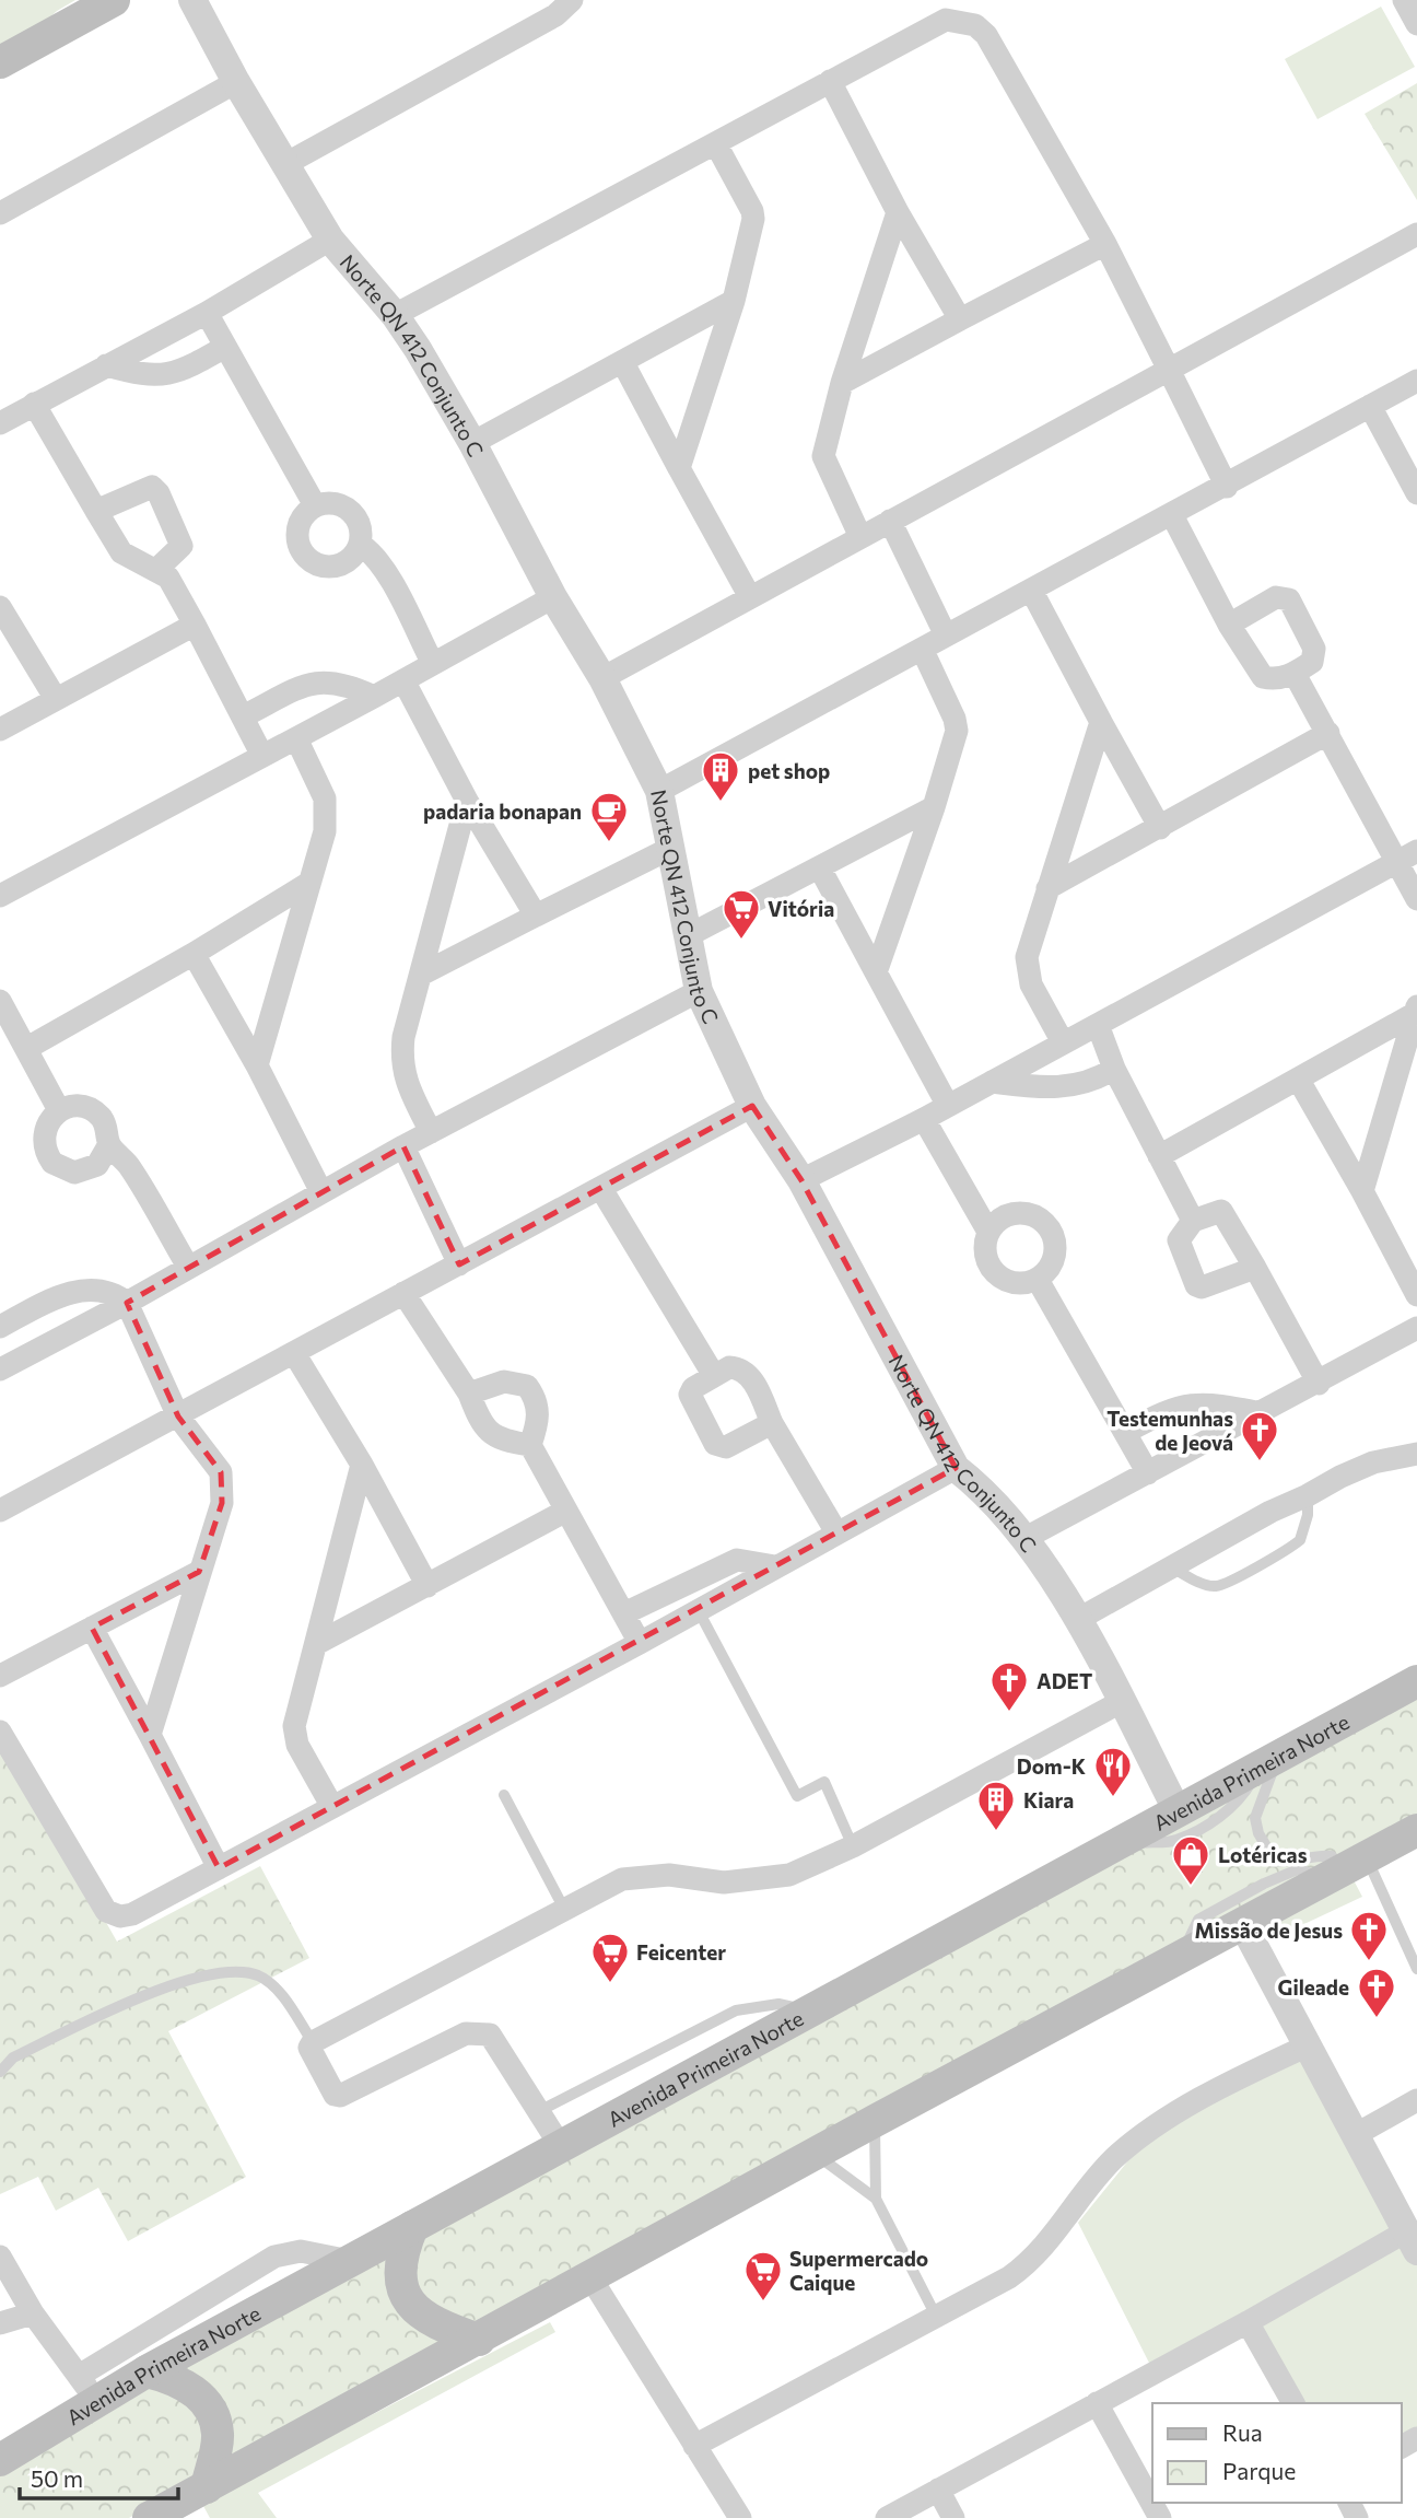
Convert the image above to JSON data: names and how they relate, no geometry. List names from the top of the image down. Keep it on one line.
{"streets":{"main road":["Avenida Primeira Norte"],"street":["Norte QN 412 Conjunto C"]},"crossings":[["Norte QN 412 Conjunto C","Avenida Primeira Norte"]],"places":{"building":["pet shop","Kiara"],"cafe":["padaria bonapan"],"supermarket":["Vitória","Feicenter","Supermercado Caique"],"church":["Testemunhas de Jeová","ADET","Missão de Jesus","Gileade"],"restaurant":["Dom-K"],"shop":["Lotéricas"]},"legend":["Rua","Parque"],"scale_bar":"50 m"}
